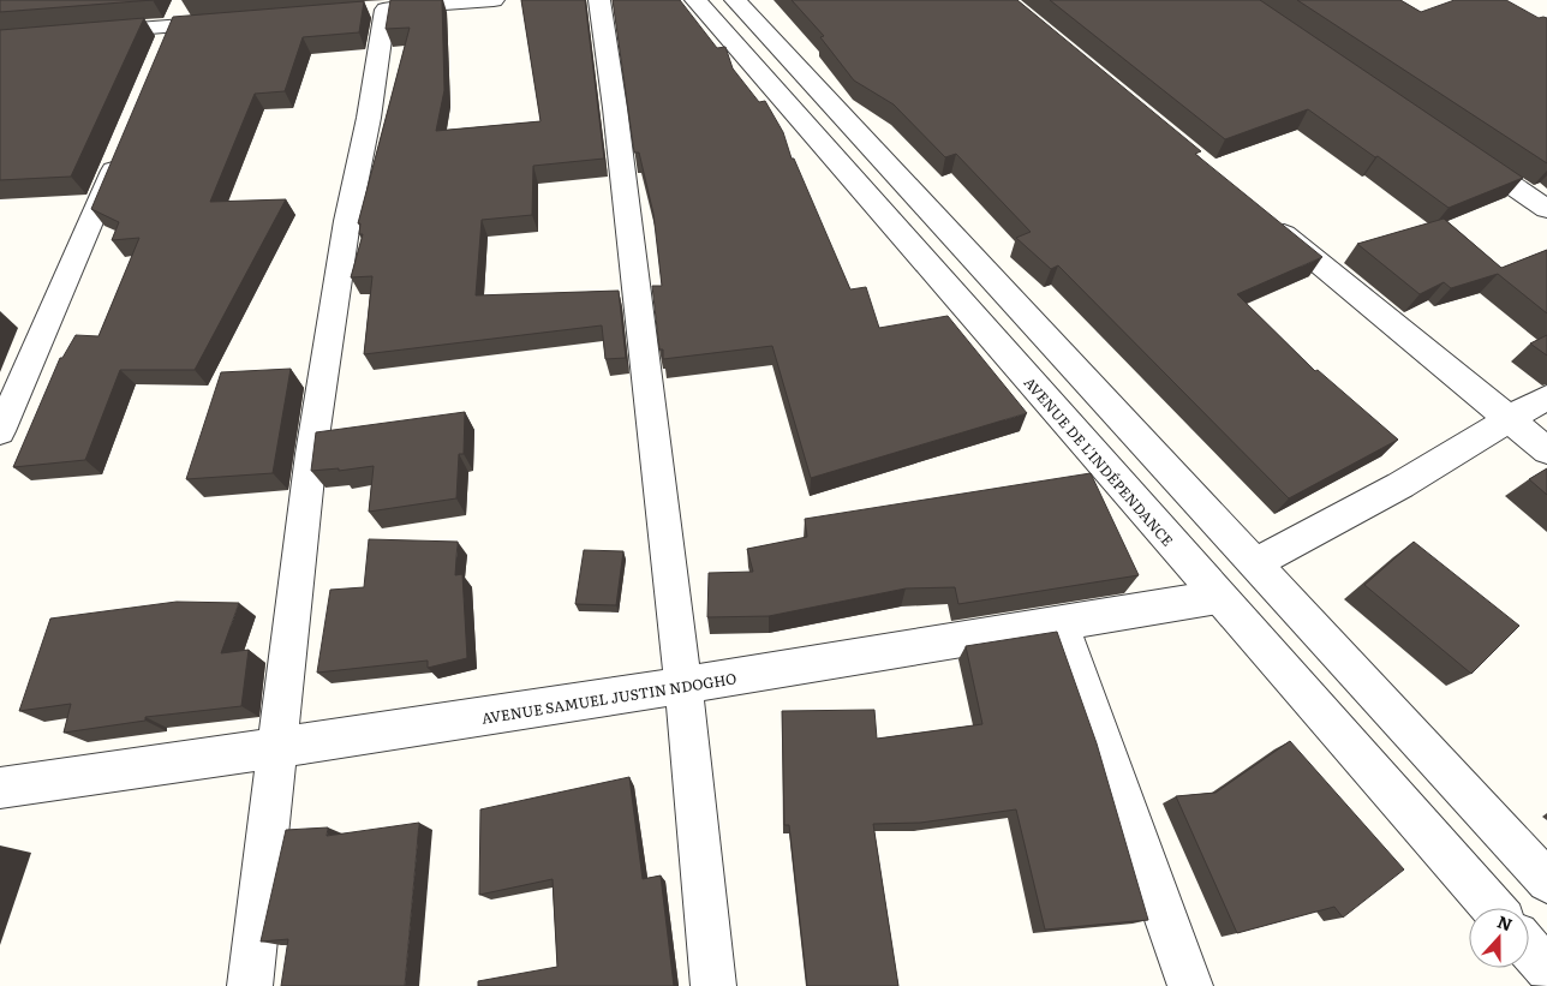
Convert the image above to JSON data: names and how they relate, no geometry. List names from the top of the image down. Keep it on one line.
{"streets":{"street":["AVENUE DE L'INDÉPENDANCE","AVENUE SAMUEL JUSTIN NDOGHO"]},"crossings":[["AVENUE DE L'INDÉPENDANCE","AVENUE SAMUEL JUSTIN NDOGHO"]],"north":"top"}
